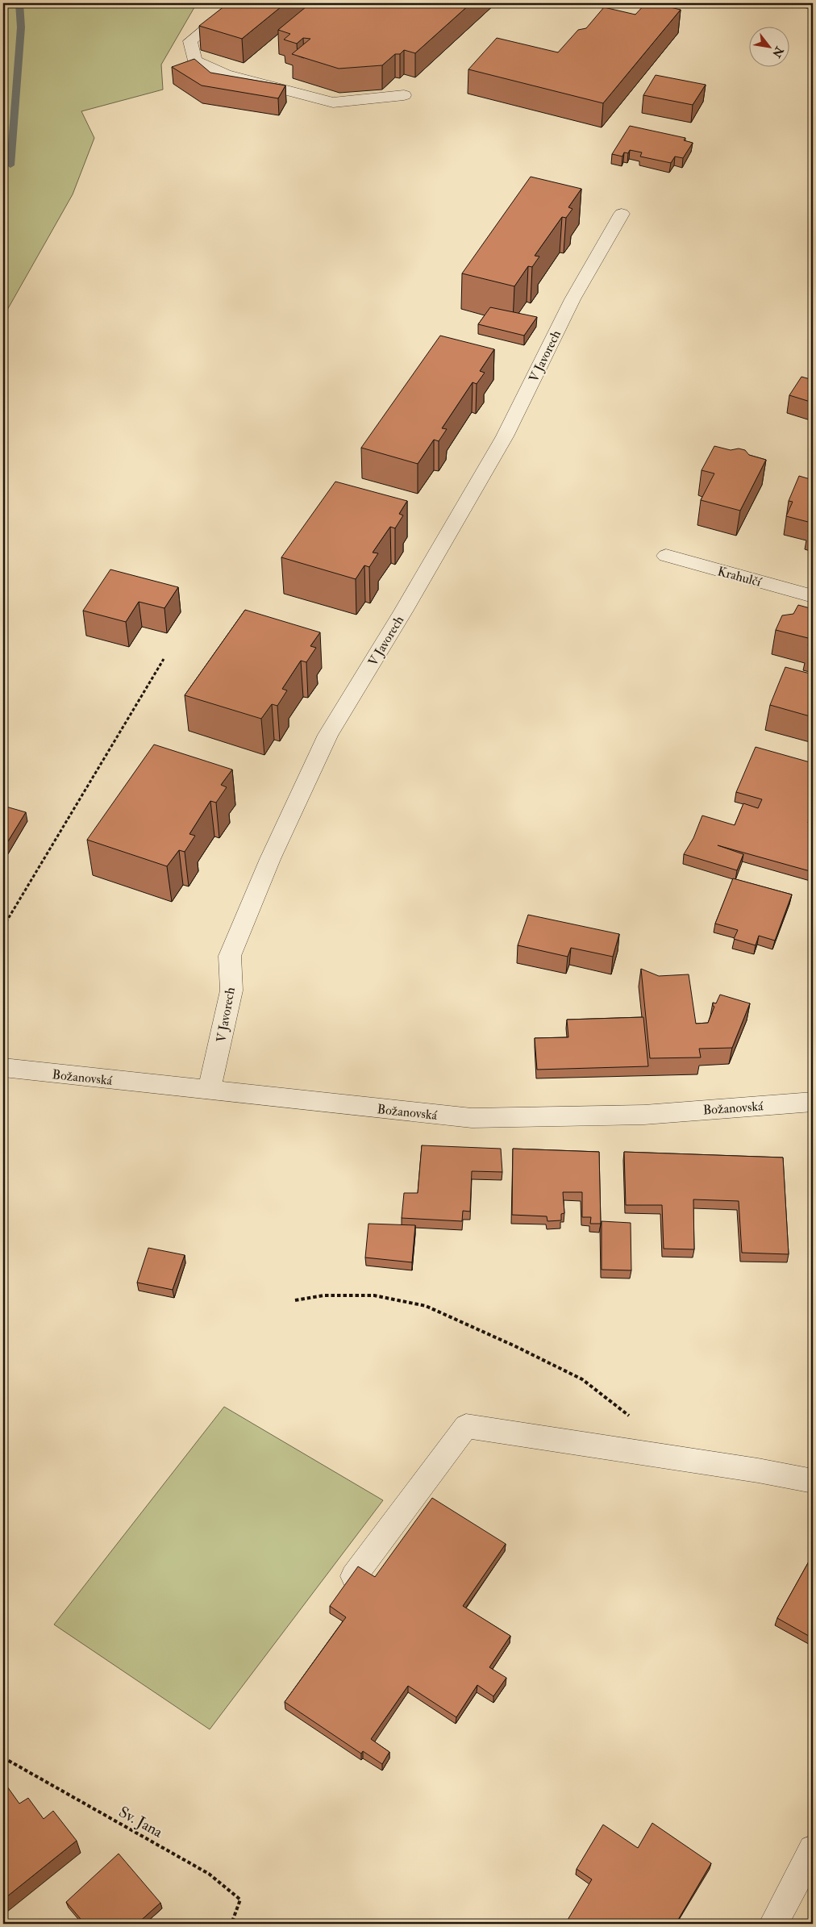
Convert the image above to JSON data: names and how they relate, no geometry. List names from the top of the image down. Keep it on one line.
{"streets":{"street":["V Javorech","Krahulčí","Božanovská"],"path":["Sv. Jana"]},"crossings":[["V Javorech","Božanovská"]],"north":"bottom right"}
